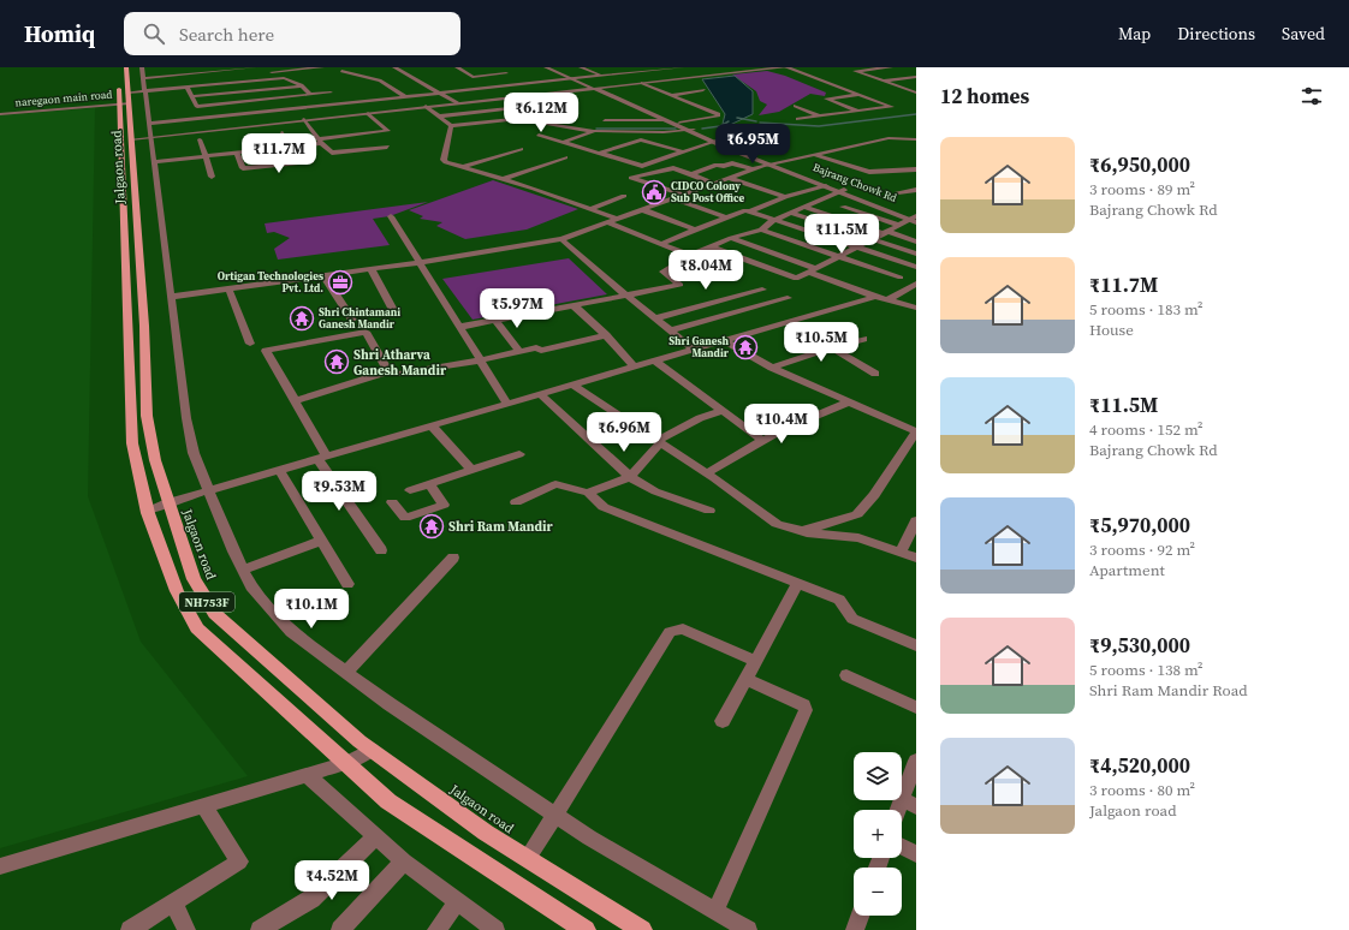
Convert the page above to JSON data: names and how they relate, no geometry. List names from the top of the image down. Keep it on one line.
{"streets":{"highway":["Jalgaon road","NH753F"],"street":["naregaon main road","Bajrang Chowk Rd"]},"crossings":[["naregaon main road","Jalgaon road"]],"places":{"public building":["CIDCO Colony Sub Post Office"],"office":["Ortigan Technologies Pvt. Ltd."],"temple":["Shri Chintamani Ganesh Mandir","Shri Ganesh Mandir","Shri Atharva Ganesh Mandir","Shri Ram Mandir"]},"page":{"header":"Homiq","search":"Search here","nav":["Map","Directions","Saved"],"heading":"12 homes","price":["₹6.12M","₹6.95M","₹11.7M","₹11.5M","₹8.04M","₹5.97M","₹10.5M","₹10.4M","₹6.96M","₹9.53M","₹10.1M","₹4.52M"],"list":[{"name":"₹6,950,000","note":"3 rooms · 89 m² · Bajrang Chowk Rd"},{"name":"₹11.7M","note":"5 rooms · 183 m² · House"},{"name":"₹11.5M","note":"4 rooms · 152 m² · Bajrang Chowk Rd"},{"name":"₹5,970,000","note":"3 rooms · 92 m² · Apartment"},{"name":"₹9,530,000","note":"5 rooms · 138 m² · Shri Ram Mandir Road"},{"name":"₹4,520,000","note":"3 rooms · 80 m² · Jalgaon road"}],"map_buttons":["+","−"]}}
